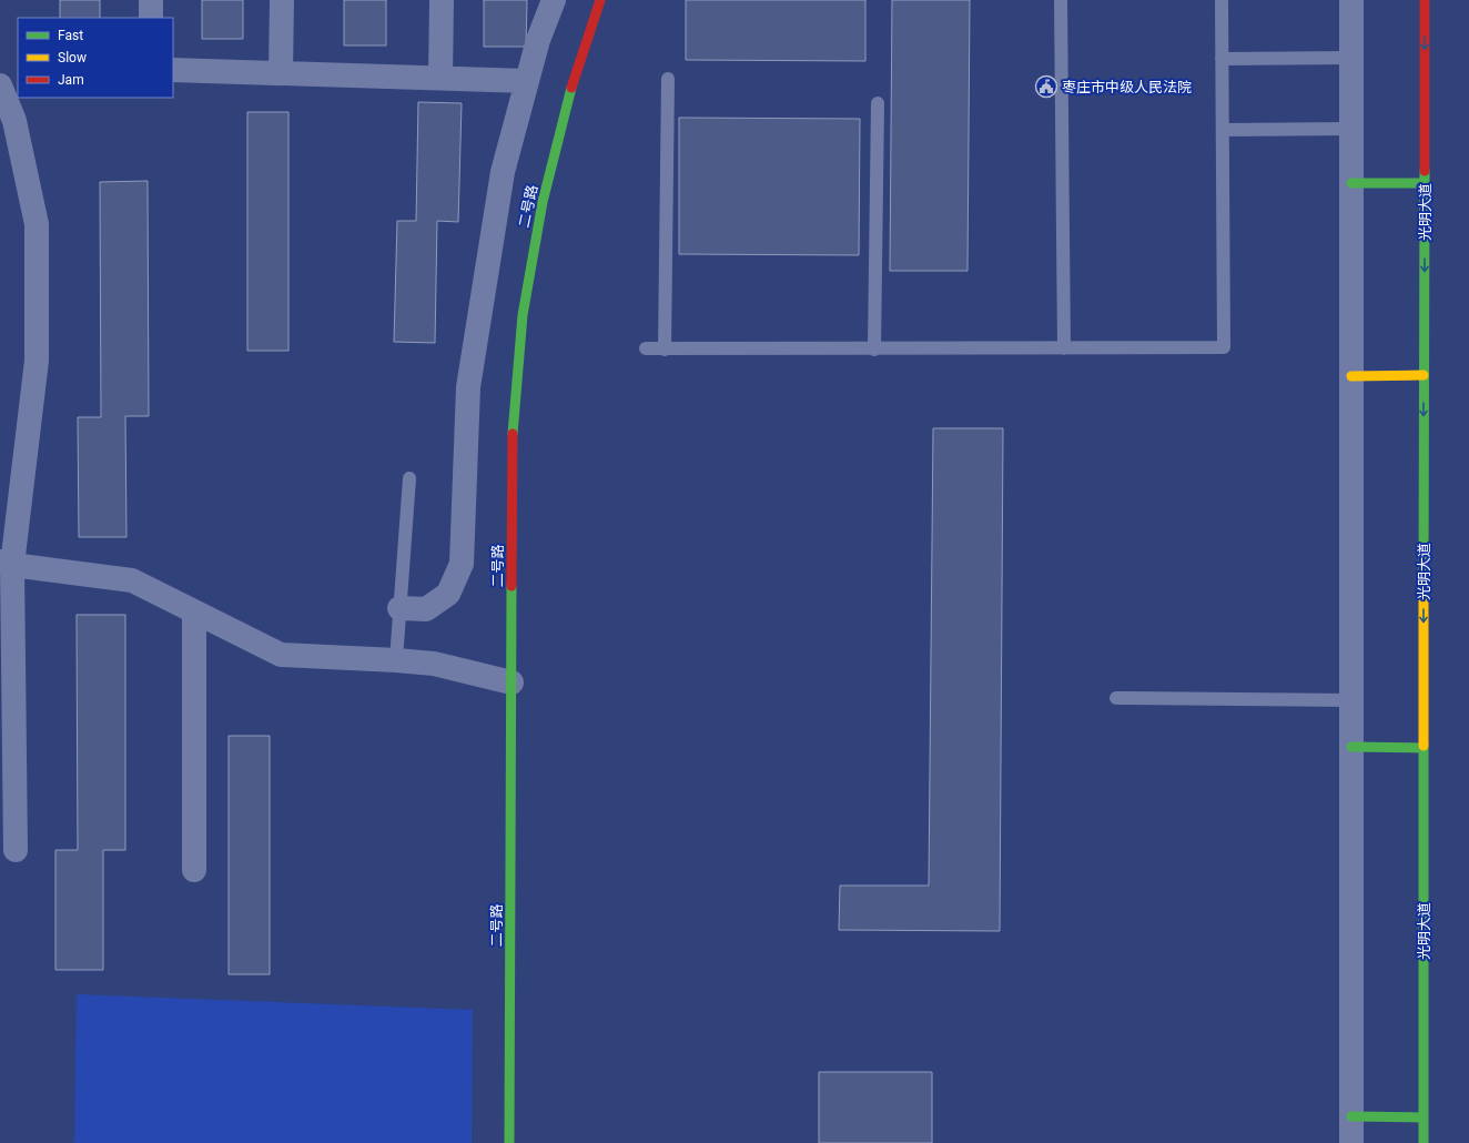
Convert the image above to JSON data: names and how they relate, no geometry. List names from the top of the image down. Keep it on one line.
{"streets":{"main road":["二号路","光明大道"]},"one_way":["光明大道"],"places":{"public building":["枣庄市中级人民法院"]},"legend":["Fast","Slow","Jam"]}
